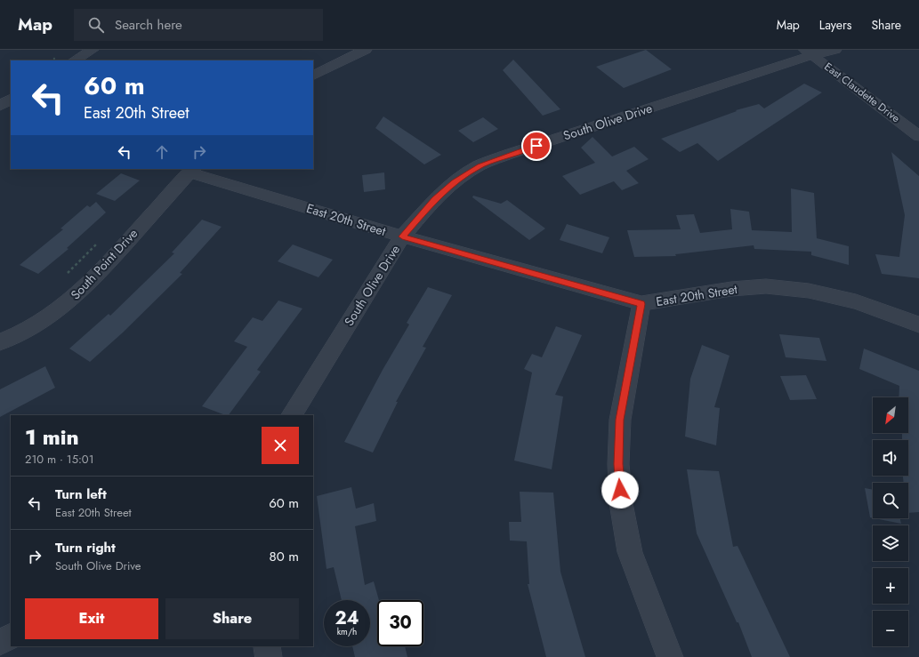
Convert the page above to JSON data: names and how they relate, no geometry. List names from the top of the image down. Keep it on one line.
{"streets":{"street":["East Claudette Drive","South Olive Drive","East 20th Street","South Point Drive"]},"crossings":[["East Claudette Drive","South Olive Drive"],["South Olive Drive","East 20th Street"],["East 20th Street","South Point Drive"]],"north":"bottom left","page":{"header":"Map","search":"Search here","nav":["Map","Layers","Share"],"turn":["60 m","East 20th Street"],"map_buttons":["+","−"],"heading":["1 min","210 m · 15:01"],"list":[{"name":"Turn left","note":"East 20th Street","value":"60 m"},{"name":"Turn right","note":"South Olive Drive","value":"80 m"}],"buttons":["Exit","Share"],"speed":"24 km/h","limit":"30"}}
